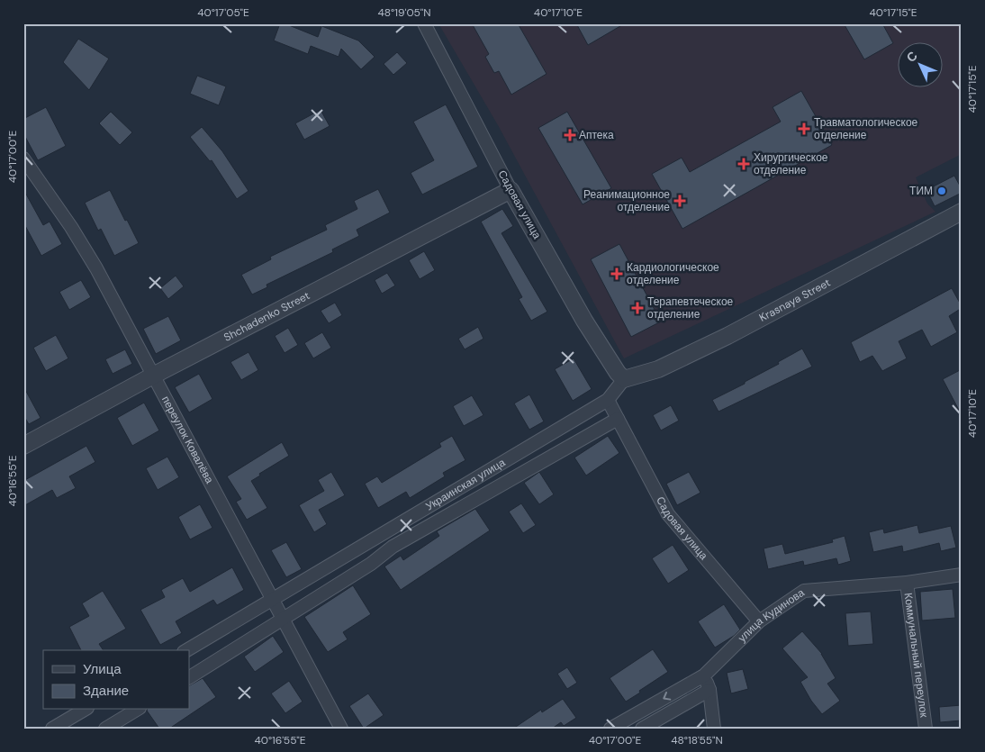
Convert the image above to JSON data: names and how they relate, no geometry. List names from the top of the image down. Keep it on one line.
{"streets":{"street":["Садовая улица","Krasnaya Street","Shchadenko Street","переулок Ковалёва","Украинская улица","улица Кудинова","Коммунальный переулок"]},"crossings":[["Садовая улица","Krasnaya Street"],["Садовая улица","Shchadenko Street"],["Садовая улица","Украинская улица"],["Садовая улица","улица Кудинова"],["Krasnaya Street","Украинская улица"],["Shchadenko Street","переулок Ковалёва"],["переулок Ковалёва","Украинская улица"],["улица Кудинова","Коммунальный переулок"]],"places":{"health":["Травматологическое отделение","Аптека","Хирургическое отделение","Реанимационное отделение","Кардиологическое отделение","Терапевтеческое отделение"],"other":["ТИМ"]},"legend":["Улица","Здание"],"north":"top left","coordinates":["40°17'05\"E","48°19'05\"N","40°17'10\"E","40°17'15\"E","40°17'00\"E","40°16'55\"E","48°18'55\"N"]}
